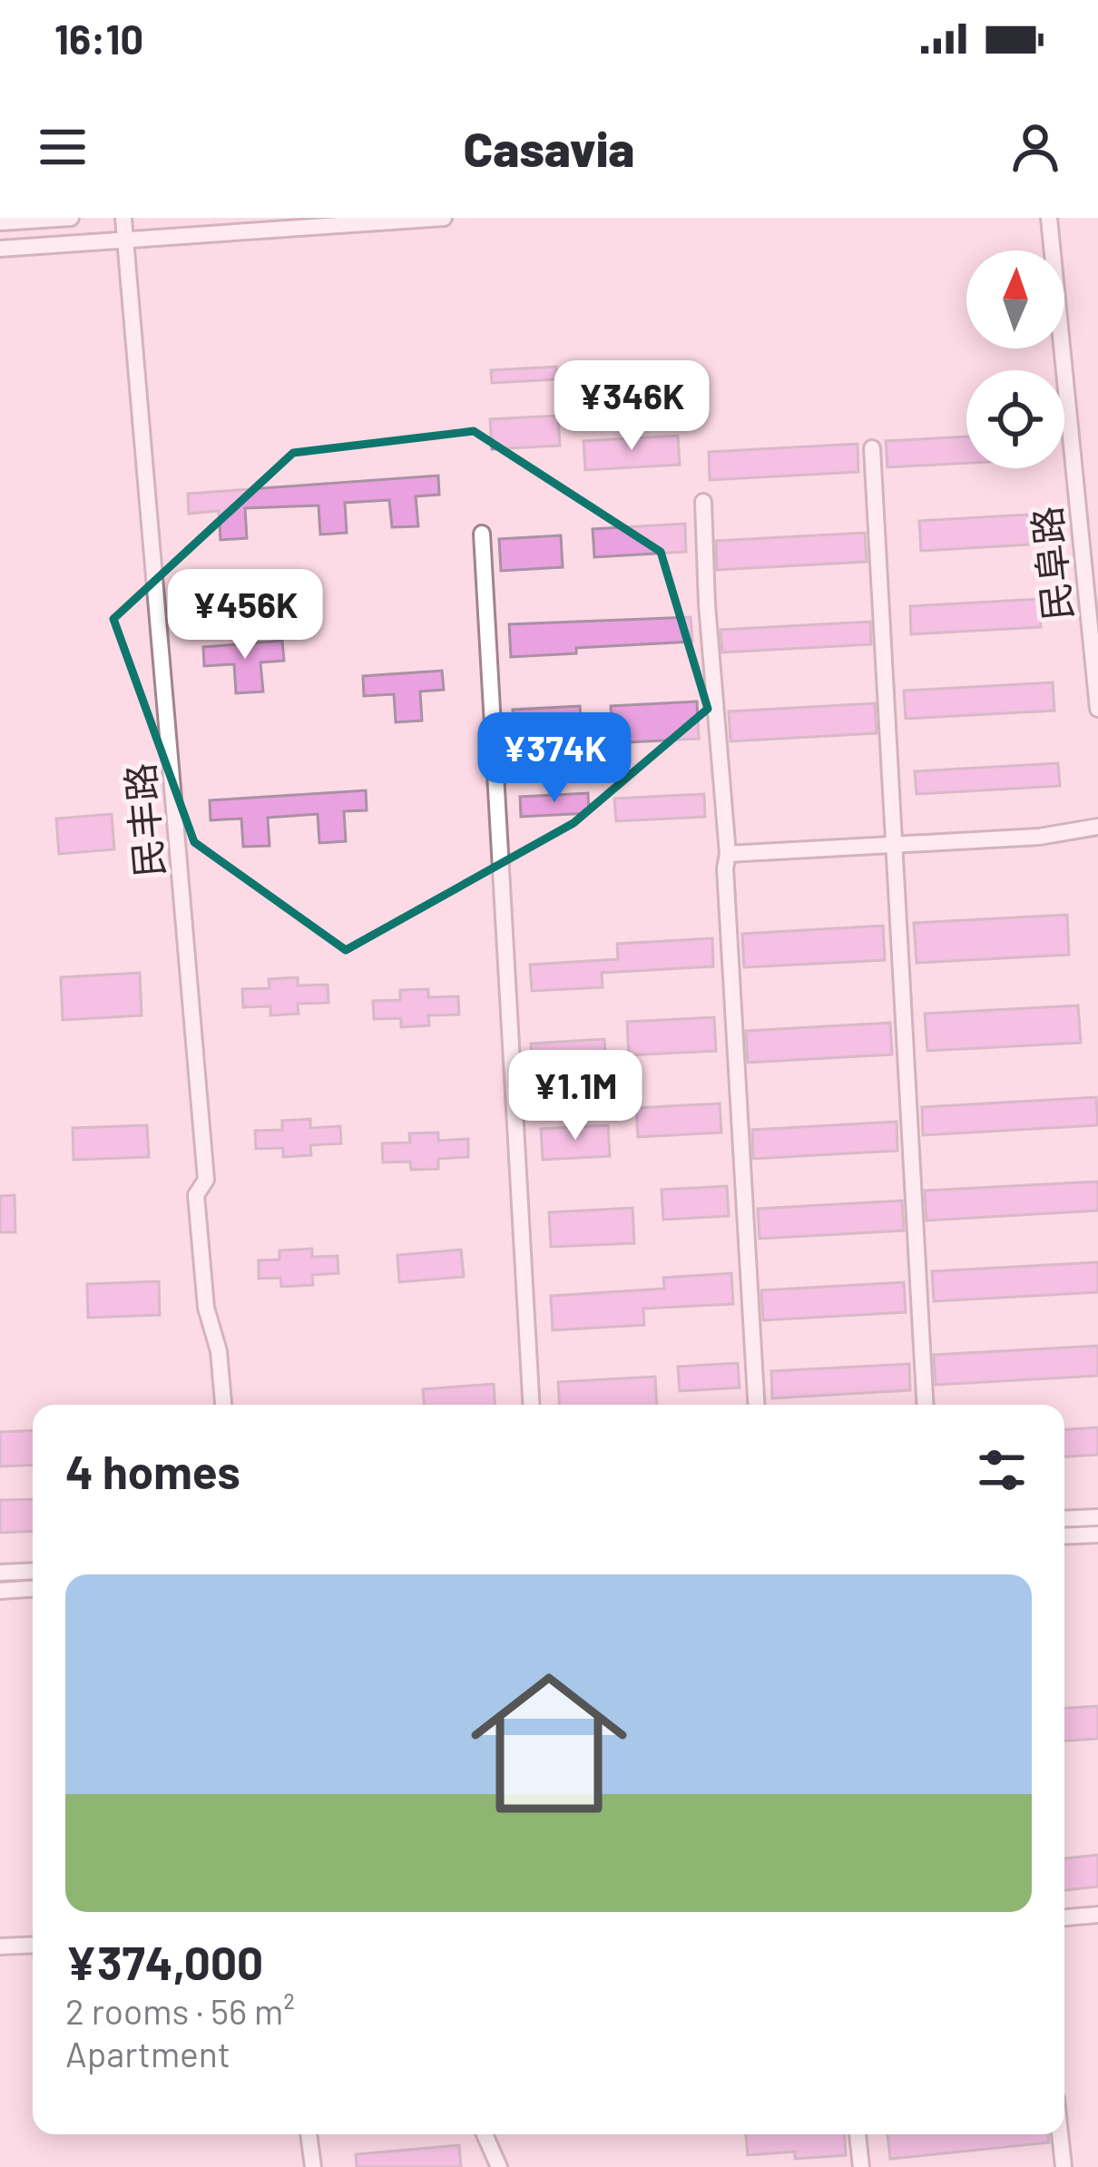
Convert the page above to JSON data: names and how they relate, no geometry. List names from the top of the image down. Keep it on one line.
{"streets":{"street":["民阜路","民丰路"]},"north":"top","page":{"status":"16:10","header":"Casavia","price":["¥346K","¥456K","¥374K","¥1.1M"],"heading":"4 homes","list":[{"name":"¥374,000","note":"2 rooms · 56 m² · Apartment"}]}}
